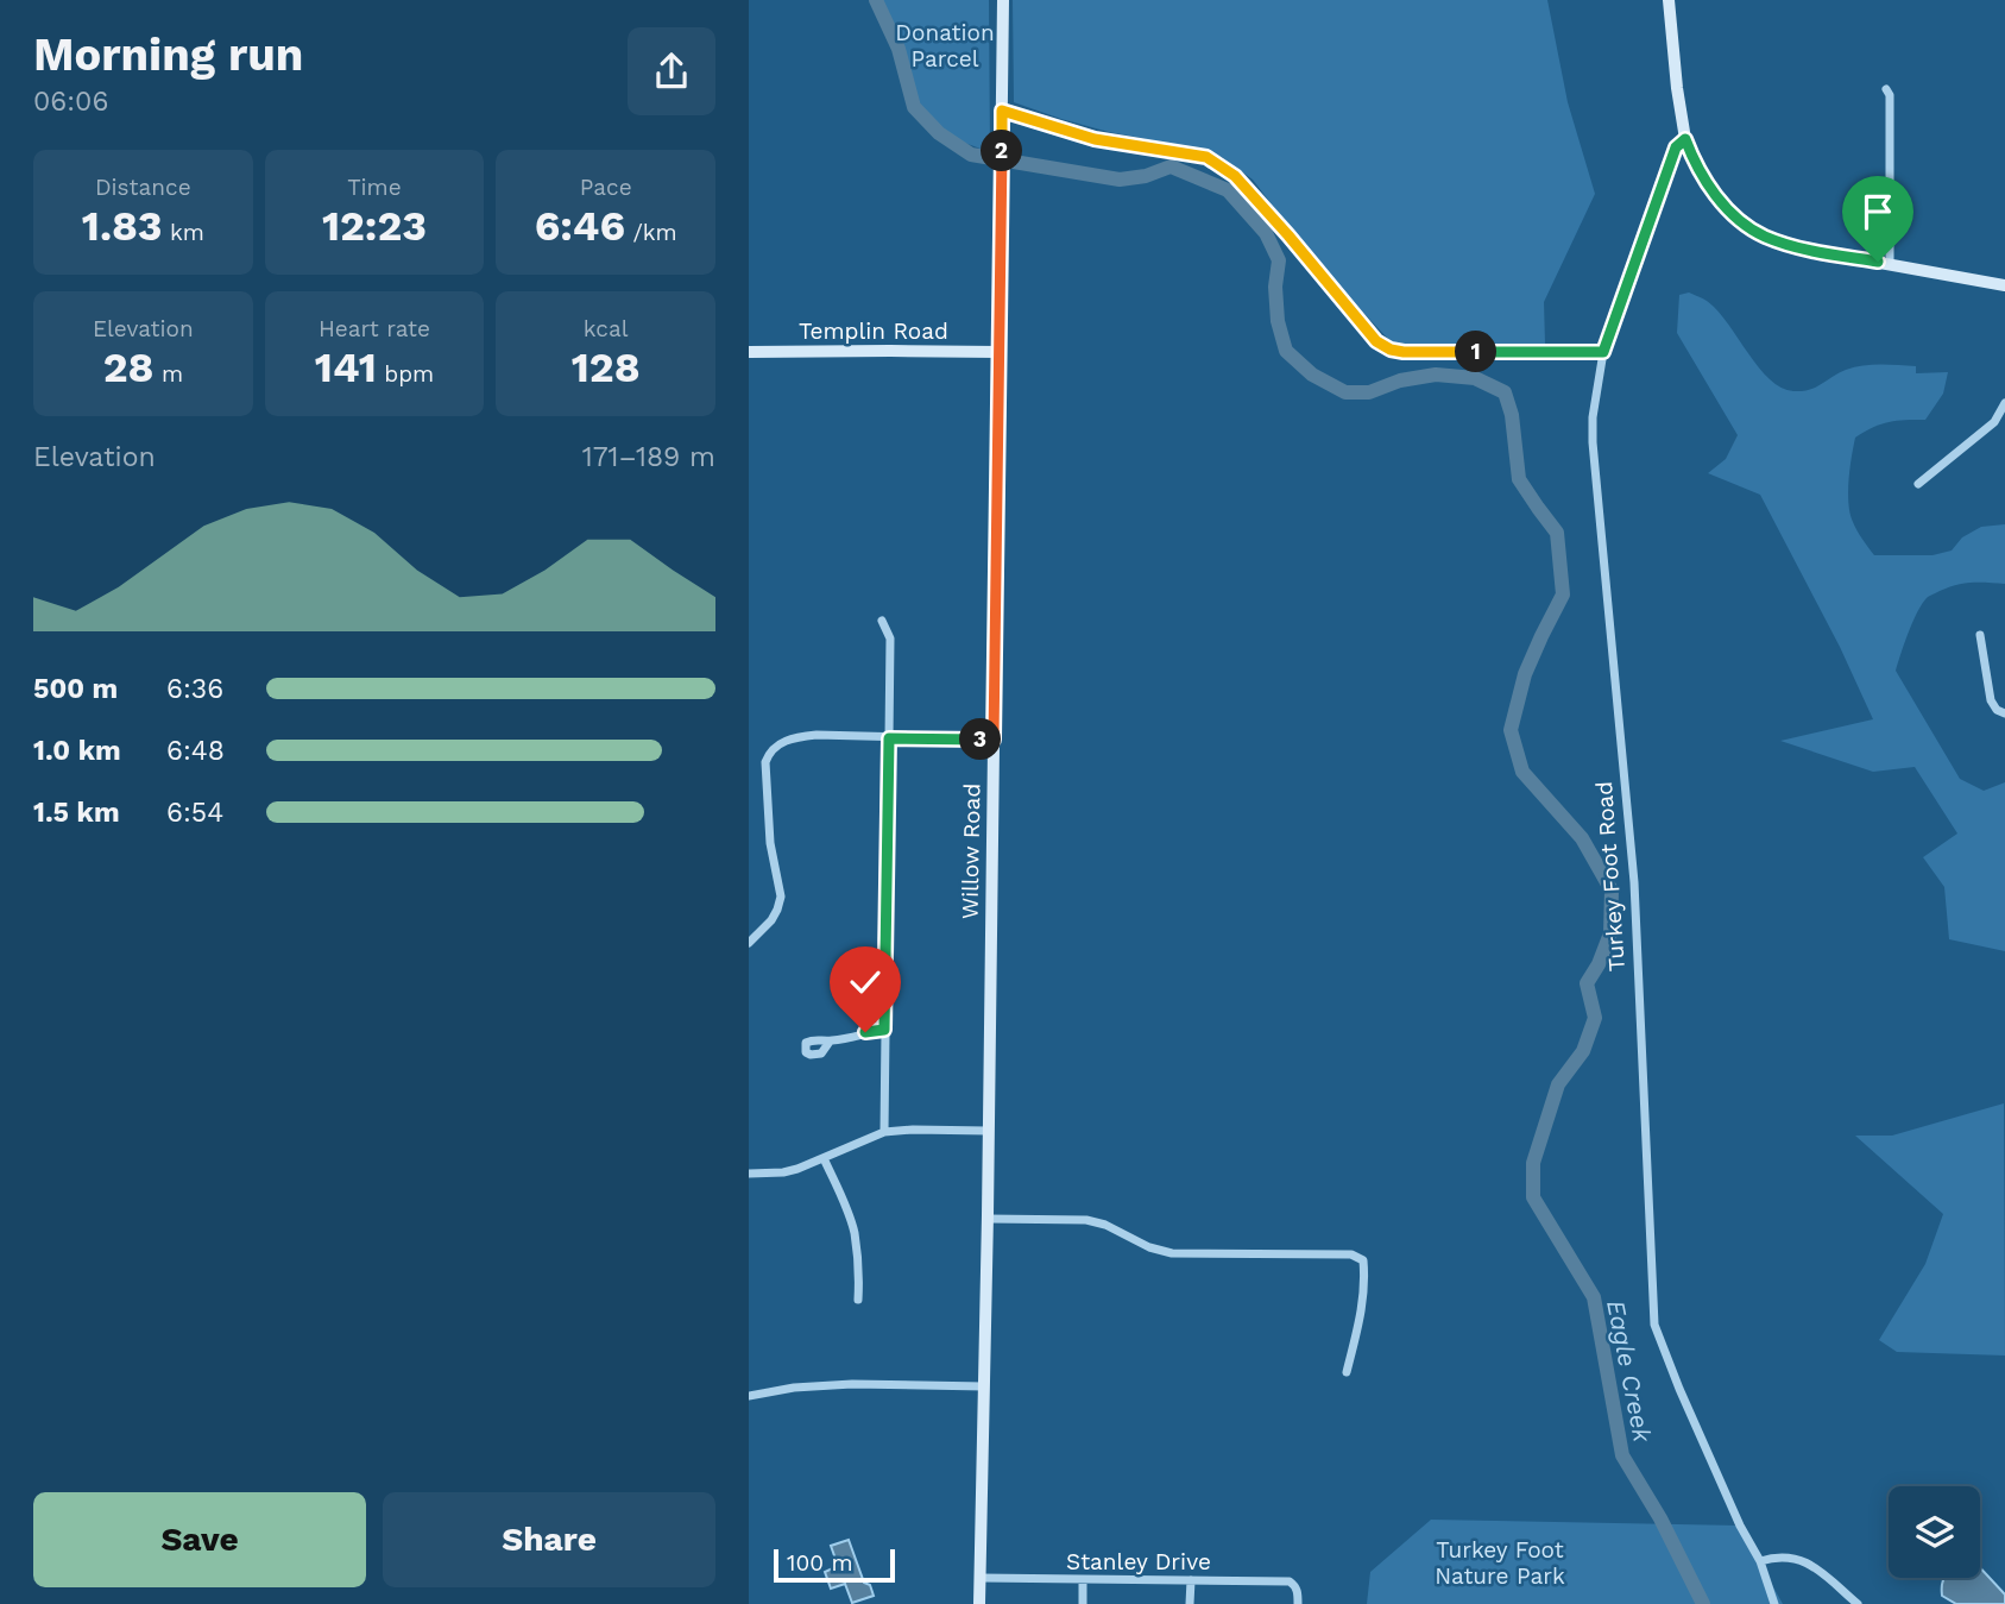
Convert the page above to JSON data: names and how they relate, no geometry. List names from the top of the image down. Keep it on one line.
{"streets":{"street":["Templin Road","Willow Road","Turkey Foot Road","Stanley Drive"]},"crossings":[["Templin Road","Willow Road"],["Willow Road","Stanley Drive"]],"water":["Eagle Creek"],"parks":["Donation Parcel","Turkey Foot Nature Park"],"scale_bar":"100 m","page":{"heading":["Morning run","06:06"],"pins":["2","1","3"],"stats":[["Distance","1.83 km"],["Time","12:23"],["Pace","6:46 /km"],["Elevation","28 m"],["Heart rate","141 bpm"],["kcal","128"]],"chart":["Elevation","171–189 m"],"list":[{"name":"500 m","note":"6:36"},{"name":"1.0 km","note":"6:48"},{"name":"1.5 km","note":"6:54"}],"buttons":["Save","Share"],"scale":"100 m"}}
